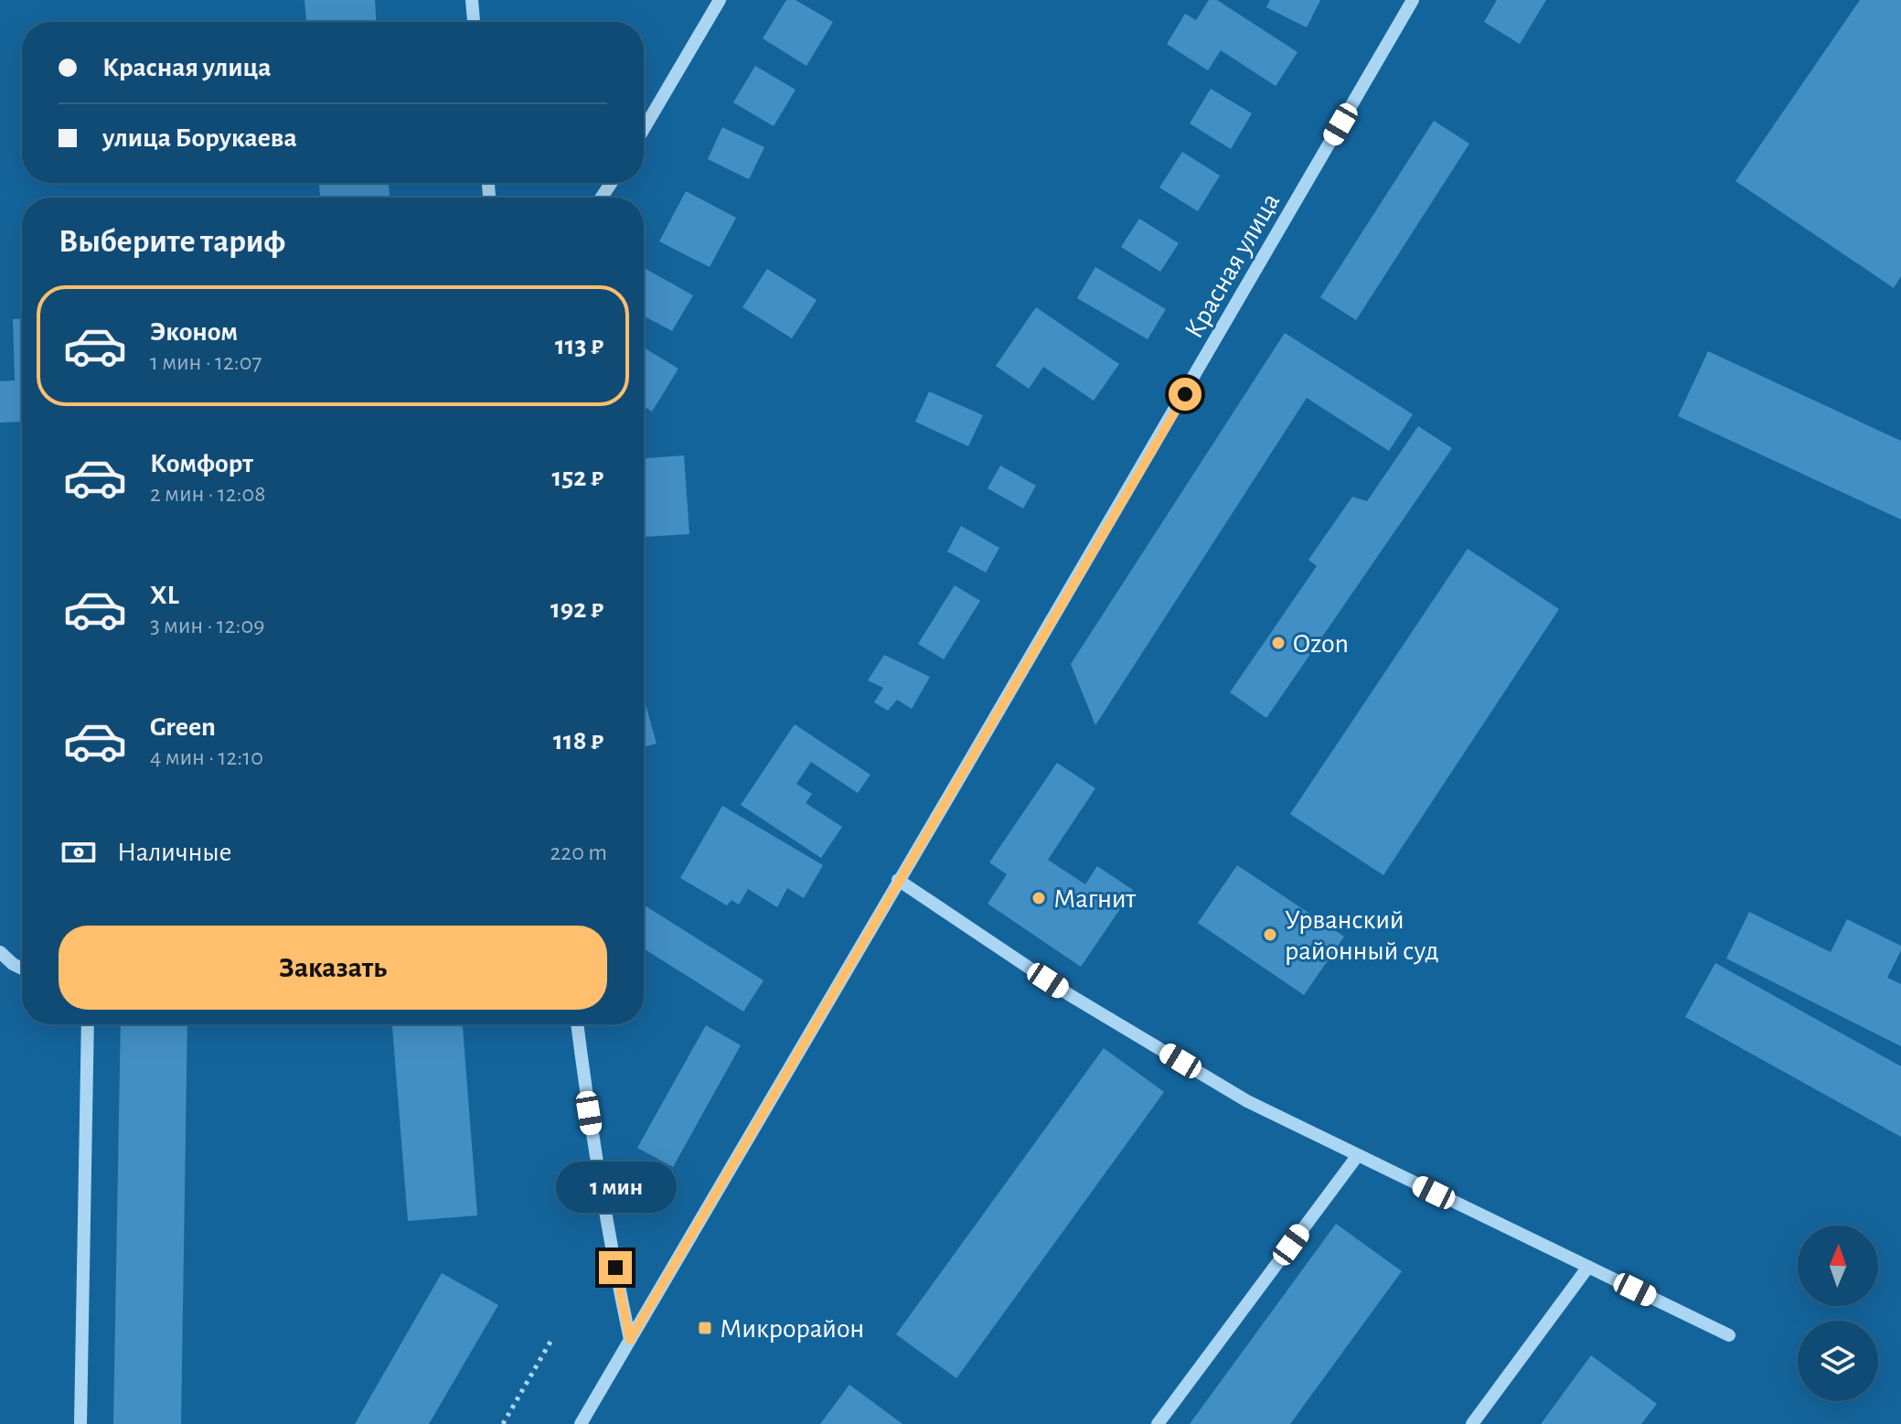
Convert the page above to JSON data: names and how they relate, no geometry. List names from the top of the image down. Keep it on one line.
{"streets":{"street":["Красная улица"]},"places":{"other":["Ozon","Магнит","Урванский районный суд"],"transit":["Микрорайон"]},"north":"top","page":{"banner":["Красная улица","улица Борукаева"],"heading":"Выберите тариф","list":[{"name":"Эконом","note":"1 мин · 12:07","value":"113 ₽"},{"name":"Комфорт","note":"2 мин · 12:08","value":"152 ₽"},{"name":"XL","note":"3 мин · 12:09","value":"192 ₽"},{"name":"Green","note":"4 мин · 12:10","value":"118 ₽"}],"pay":["Наличные","220 m"],"buttons":"Заказать","bubble":"1 мин"}}
